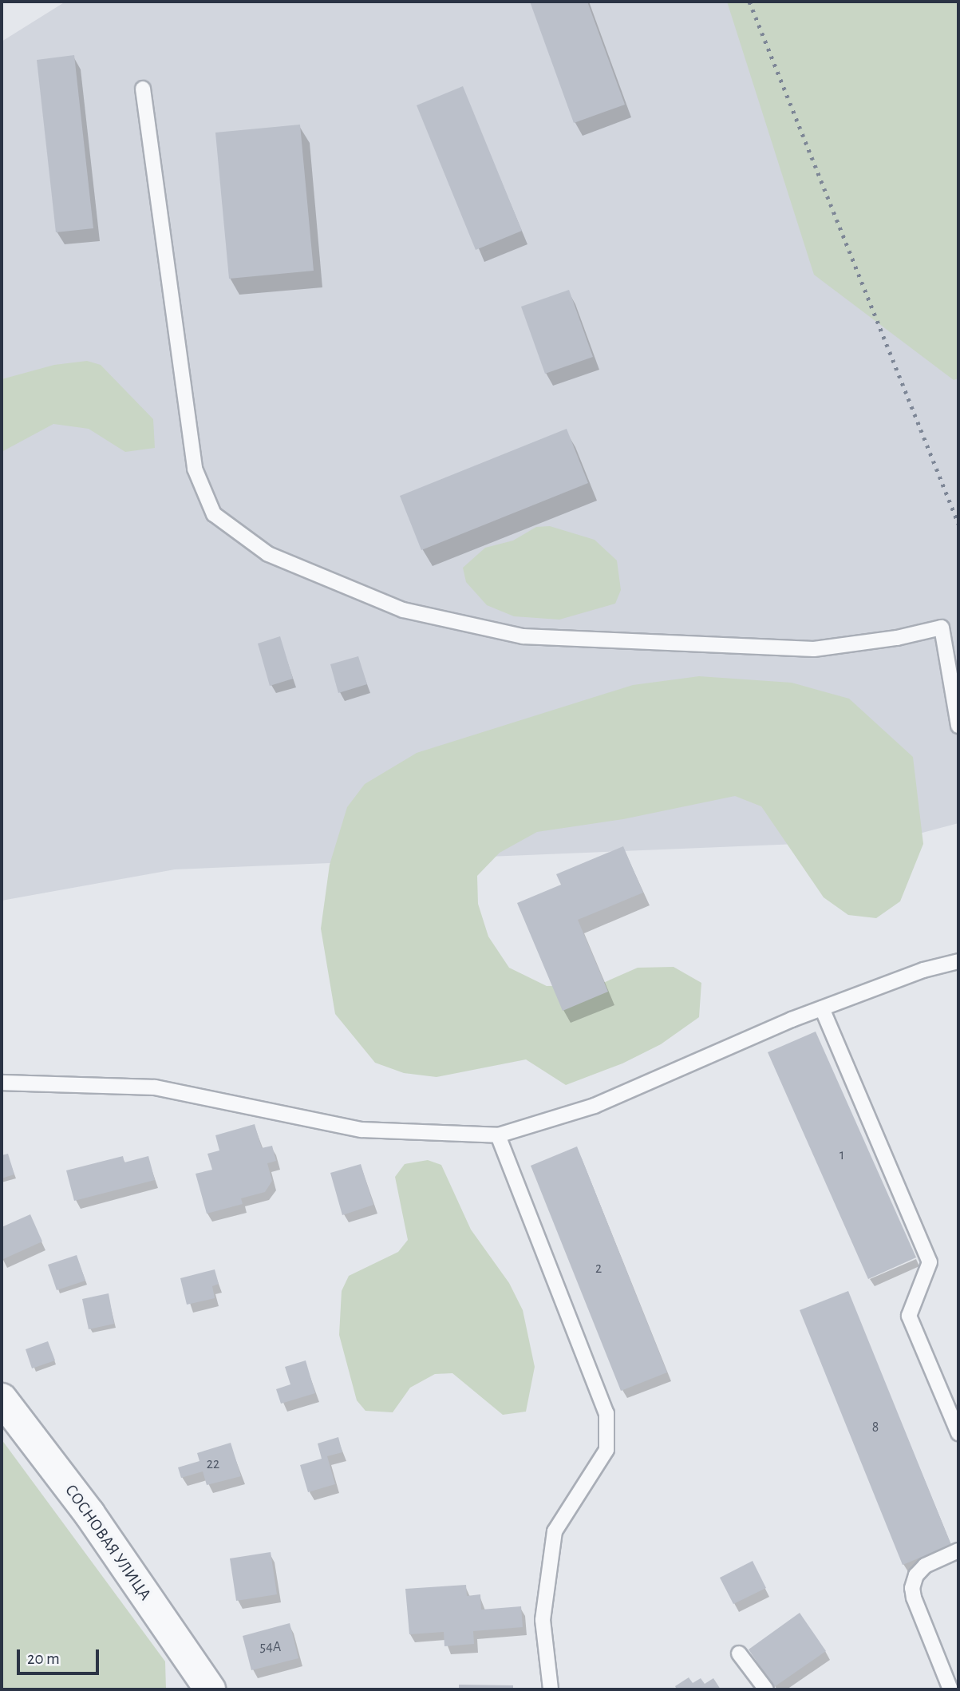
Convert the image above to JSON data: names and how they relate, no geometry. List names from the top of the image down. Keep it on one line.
{"streets":{"street":["СОСНОВАЯ УЛИЦА"]},"house_numbers":["1","2","8","22","54А"],"scale_bar":"20 m"}
